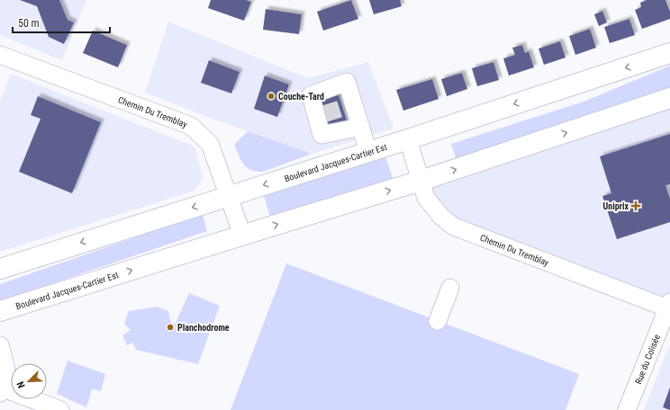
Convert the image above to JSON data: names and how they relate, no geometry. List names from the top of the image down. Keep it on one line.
{"streets":{"main road":["Boulevard Jacques-Cartier Est"],"street":["Chemin Du Tremblay","Rue du Colisée"]},"crossings":[["Chemin Du Tremblay","Boulevard Jacques-Cartier Est"],["Chemin Du Tremblay","Rue du Colisée"]],"places":{"other":["Couche-Tard","Planchodrome"],"health":["Uniprix"]},"scale_bar":"50 m","north":"bottom left"}
